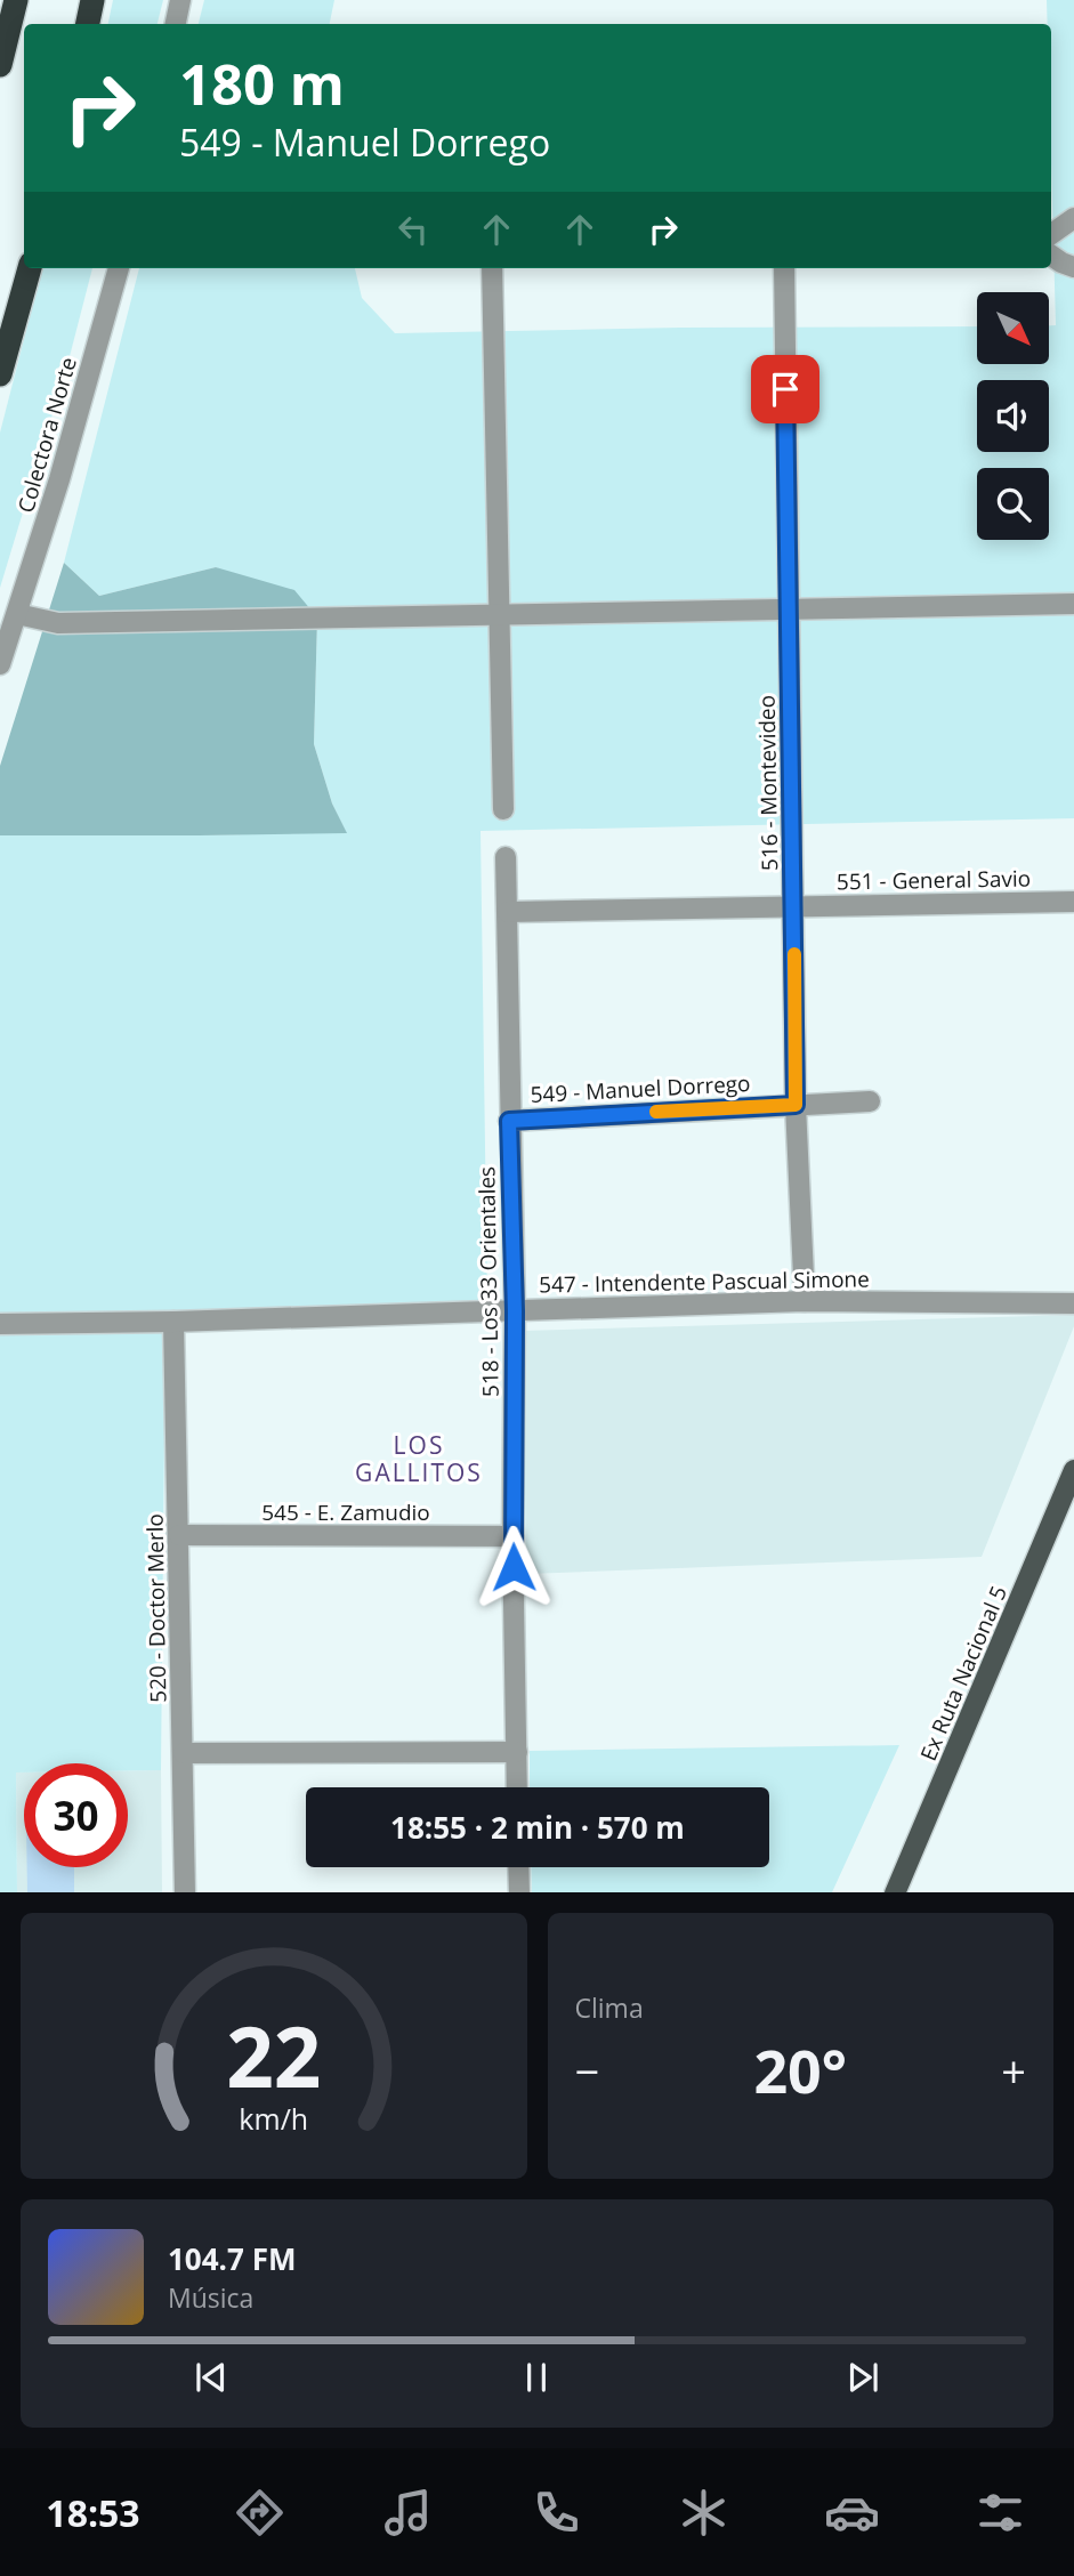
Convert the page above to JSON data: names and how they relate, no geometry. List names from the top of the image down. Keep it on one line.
{"streets":{"main road":["Ex Ruta Nacional 5"],"street":["Colectora Norte","516 - Montevideo","551 - General Savio","549 - Manuel Dorrego","518 - Los 33 Orientales","547 - Intendente Pascual Simone","545 - E. Zamudio","520 - Doctor Merlo"]},"crossings":[["516 - Montevideo","551 - General Savio"],["516 - Montevideo","549 - Manuel Dorrego"],["516 - Montevideo","547 - Intendente Pascual Simone"],["551 - General Savio","518 - Los 33 Orientales"],["549 - Manuel Dorrego","518 - Los 33 Orientales"],["518 - Los 33 Orientales","547 - Intendente Pascual Simone"],["518 - Los 33 Orientales","545 - E. Zamudio"],["547 - Intendente Pascual Simone","520 - Doctor Merlo"],["545 - E. Zamudio","520 - Doctor Merlo"]],"districts":["LOS GALLITOS"],"north":"bottom right","page":{"turn":["180 m","549 - Manuel Dorrego"],"limit":"30","trip":"18:55 · 2 min · 570 m","tile":"Clima","heat":["−","20°","+"],"song":["104.7 FM","Música"],"tabs":"18:53","gauge":["22","km/h"]}}
